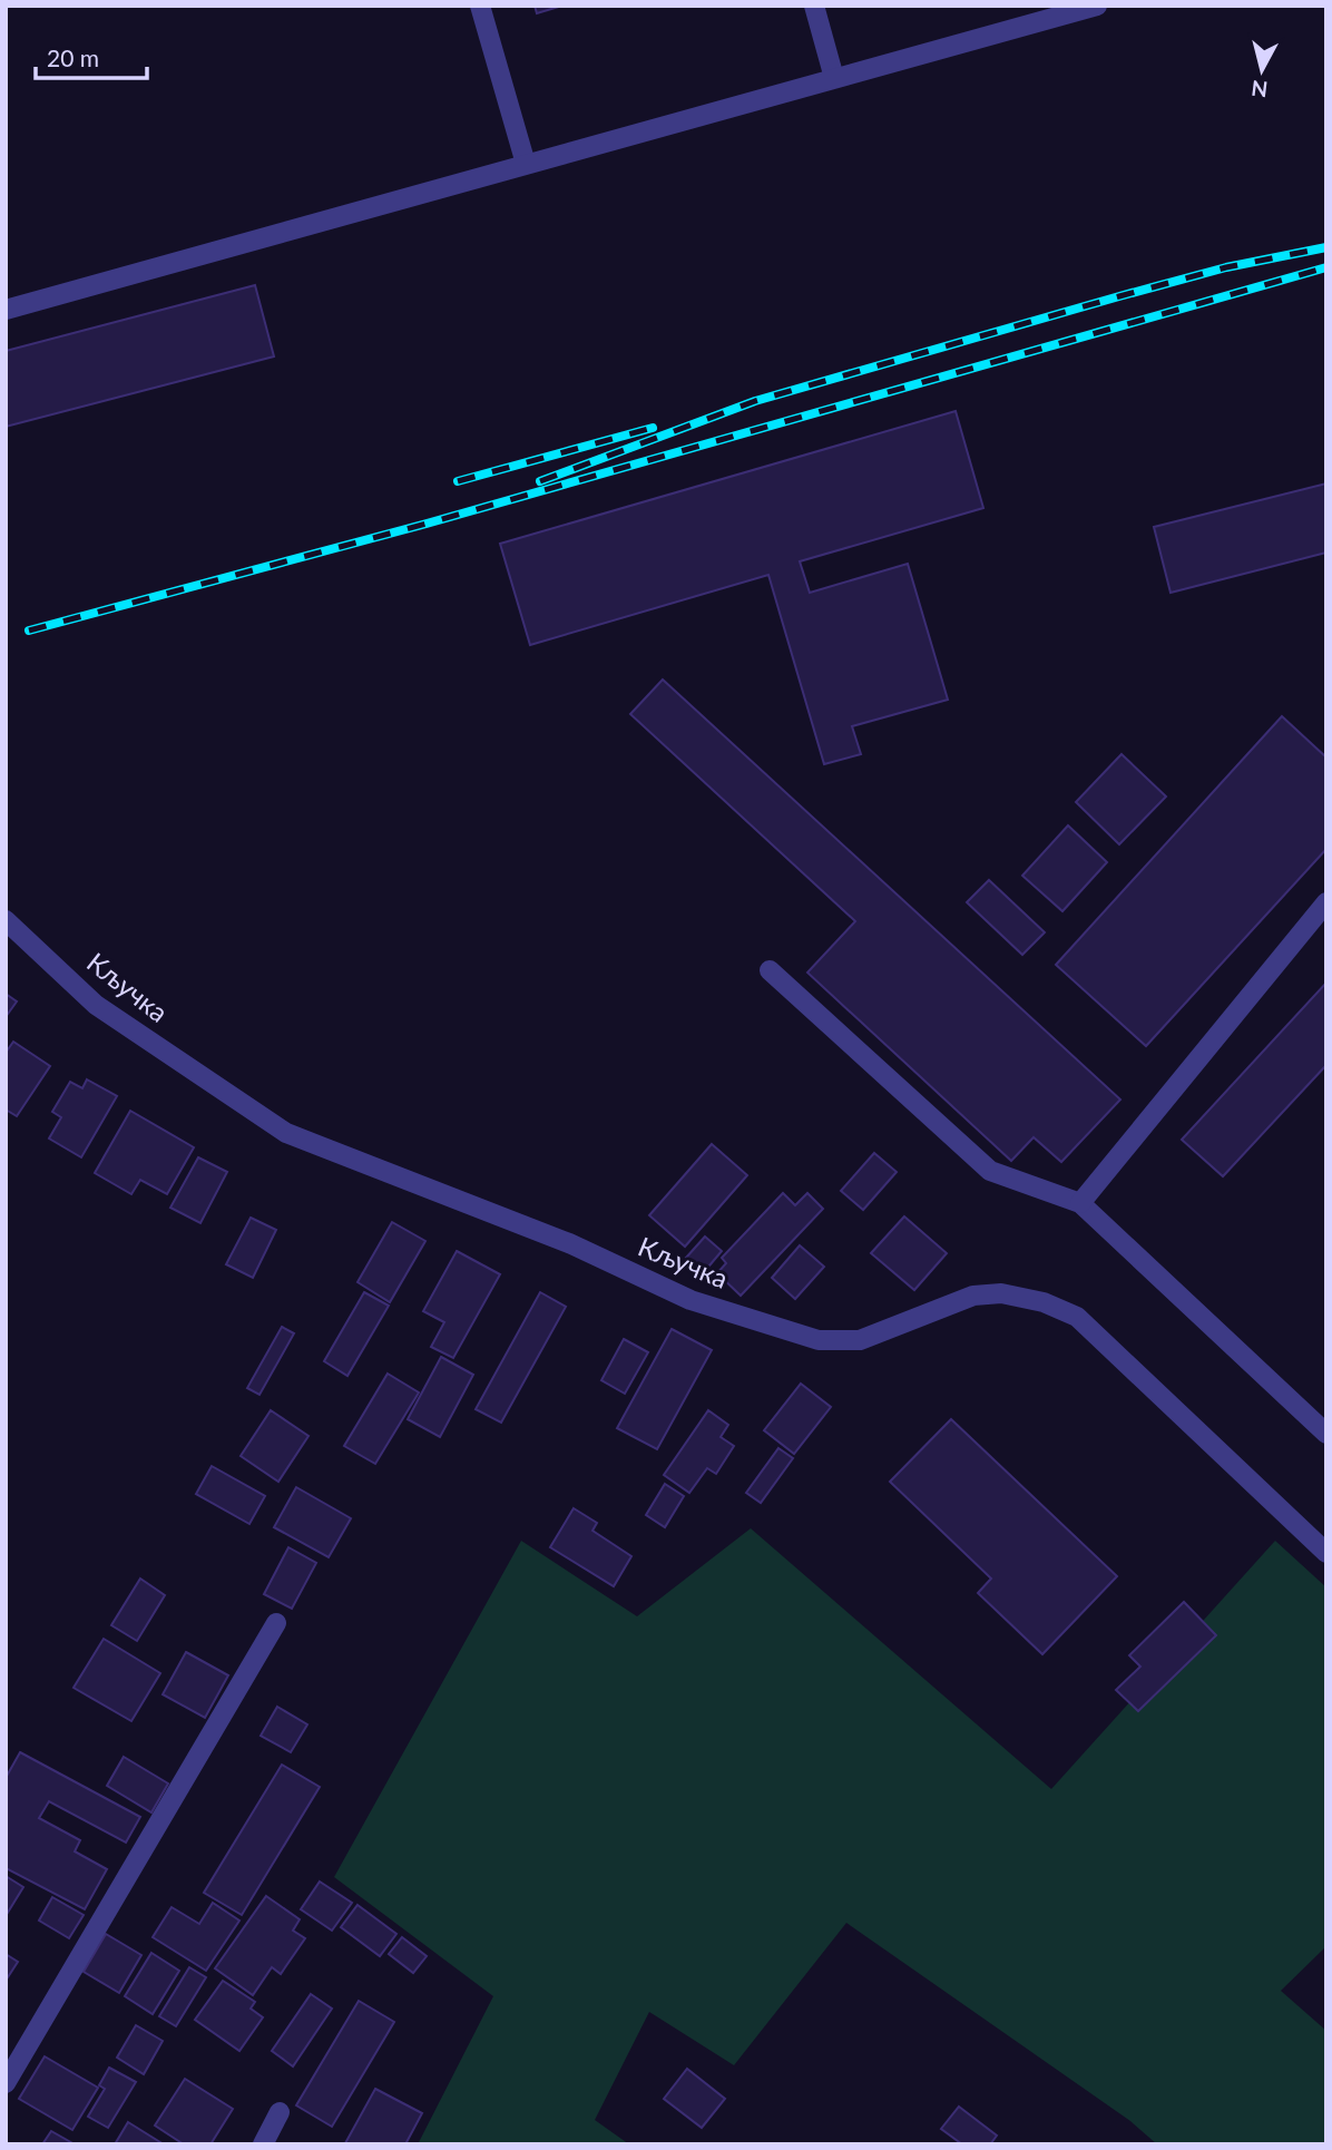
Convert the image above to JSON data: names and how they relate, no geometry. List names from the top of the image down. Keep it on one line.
{"streets":{"street":["Кључка"]},"scale_bar":"20 m","north":"bottom"}
